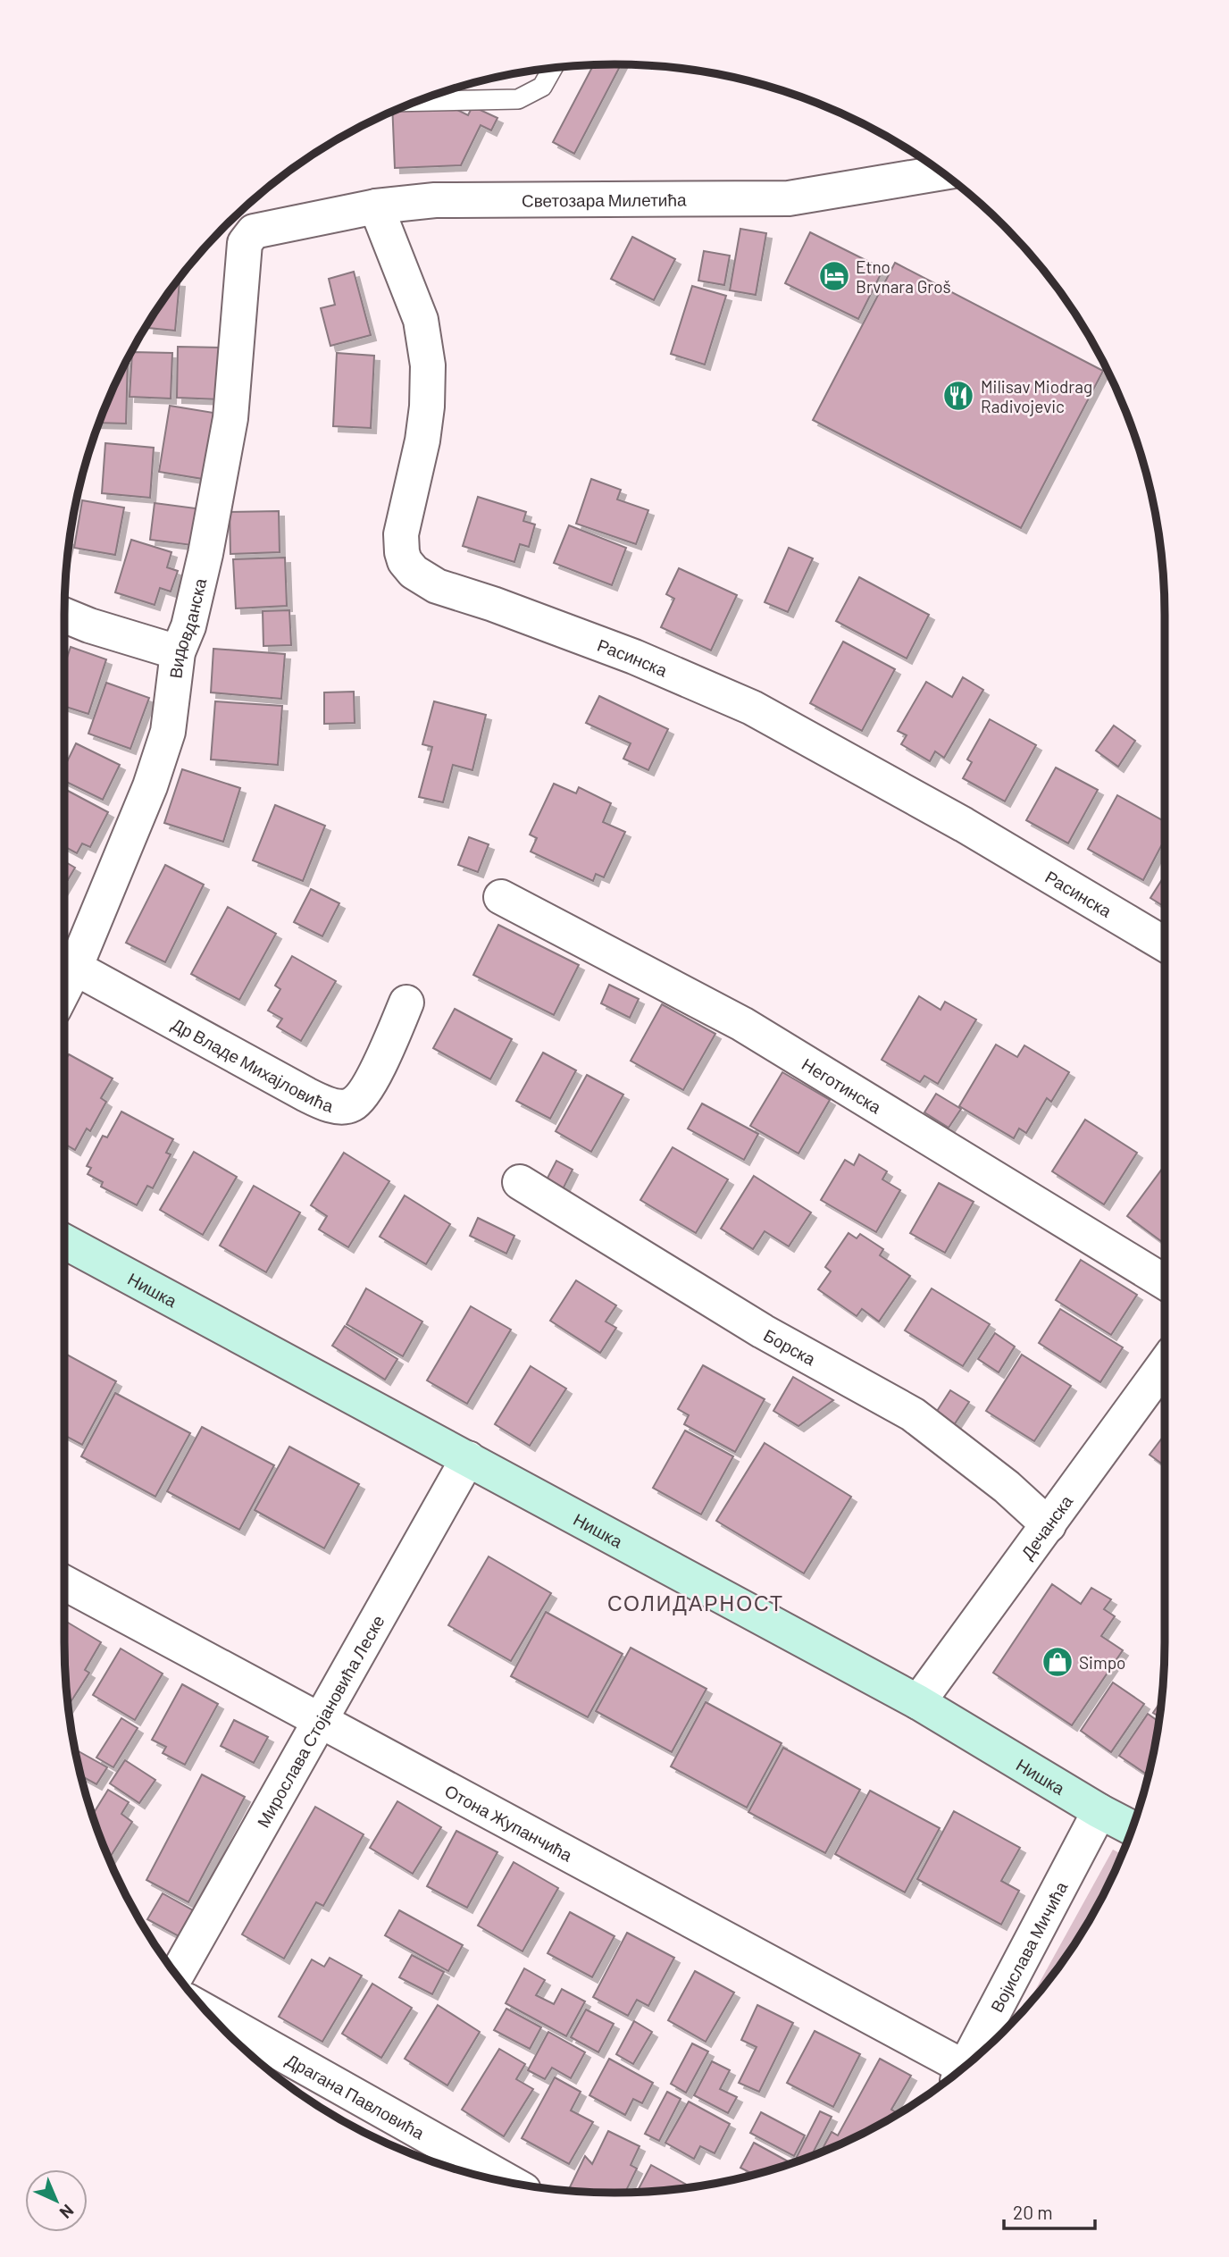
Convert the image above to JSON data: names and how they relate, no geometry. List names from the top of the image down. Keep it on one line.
{"streets":{"main road":["Нишка"],"street":["Светозара Милетића","Видовданска","Расинска","Др Владе Михајловића","Неготинска","Борска","Дечанска","Мирослава Стојановића Леске","Отона Жупанчића","Војислава Мичића","Драгана Павловића"]},"crossings":[["Светозара Милетића","Видовданска"],["Светозара Милетића","Расинска"],["Видовданска","Др Владе Михајловића"],["Нишка","Дечанска"],["Нишка","Мирослава Стојановића Леске"],["Нишка","Војислава Мичића"],["Борска","Дечанска"],["Мирослава Стојановића Леске","Отона Жупанчића"]],"districts":["СОЛИДАРНОСТ"],"places":{"hotel":["Etno Brvnara Groš"],"restaurant":["Milisav Miodrag Radivojevic"],"shop":["Simpo"]},"scale_bar":"20 m","north":"bottom right"}
